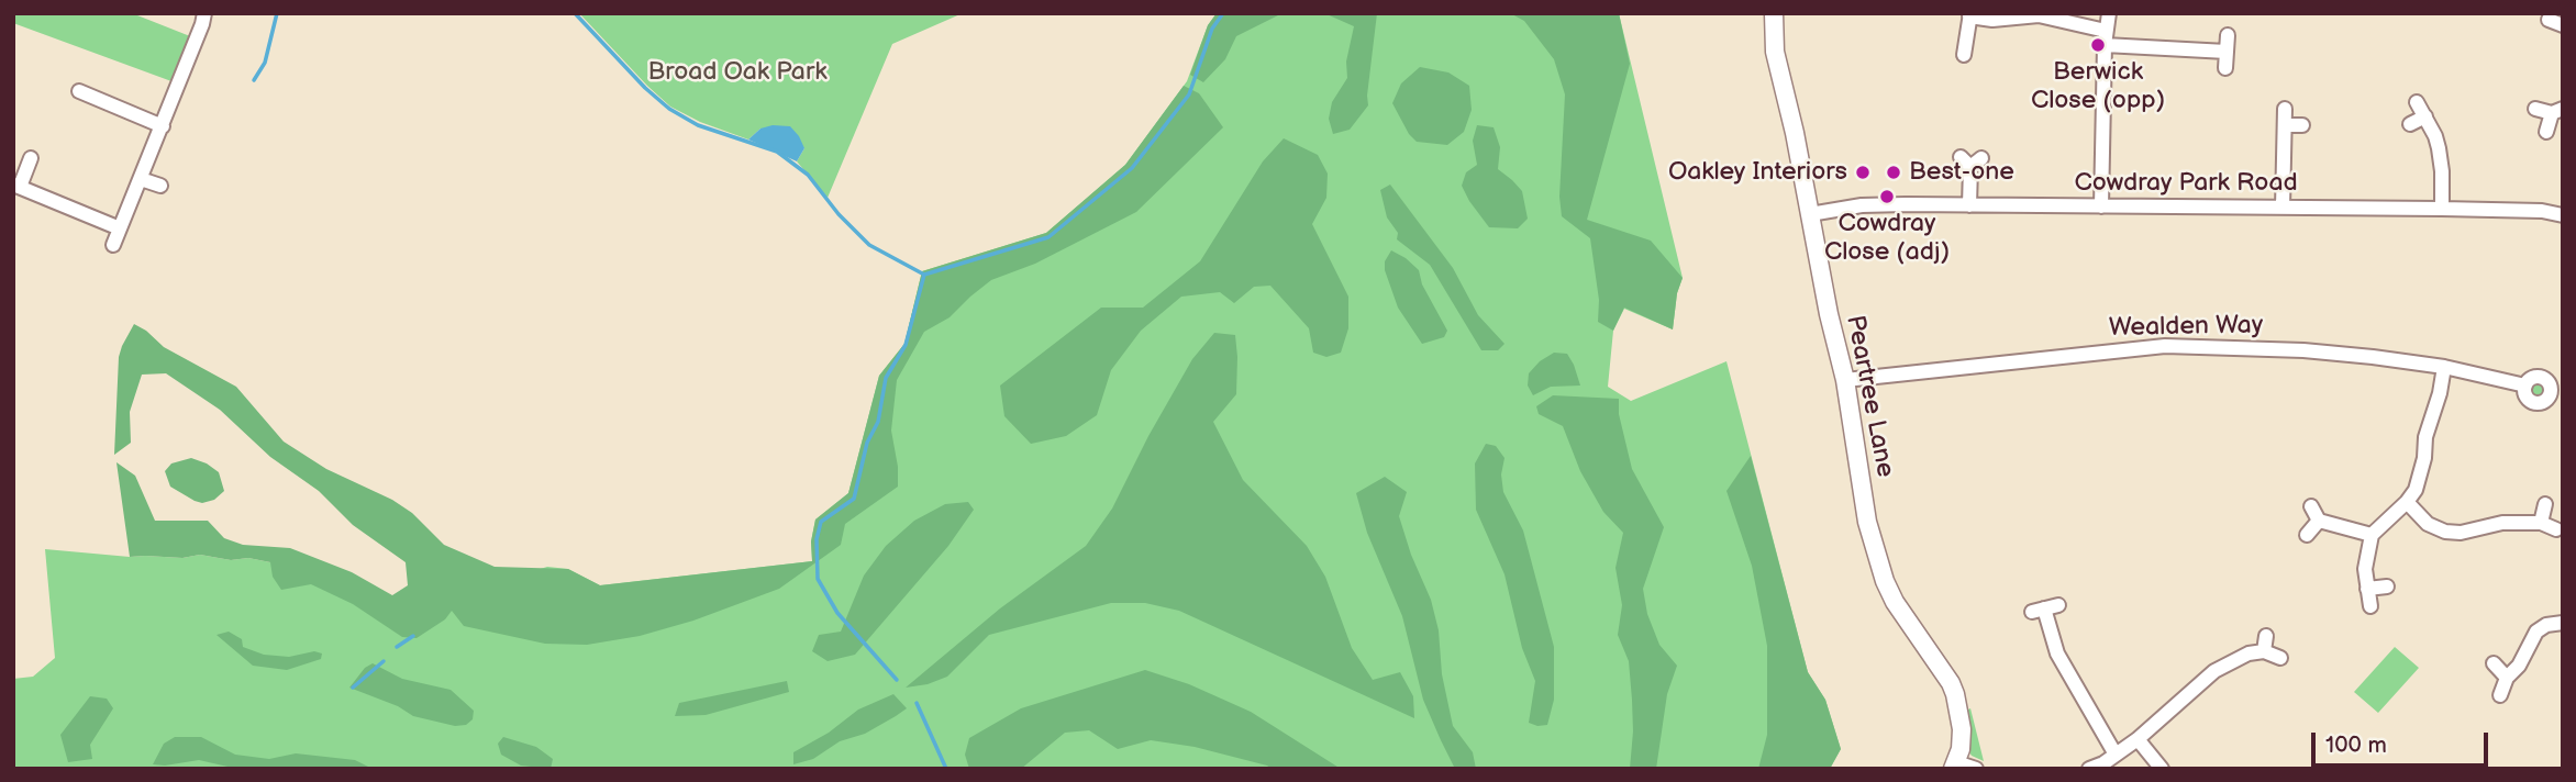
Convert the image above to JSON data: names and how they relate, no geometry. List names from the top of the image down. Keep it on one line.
{"streets":{"street":["Cowdray Park Road","Wealden Way","Peartree Lane"]},"crossings":[["Cowdray Park Road","Peartree Lane"],["Wealden Way","Peartree Lane"]],"parks":["Broad Oak Park"],"places":["Berwick Close (opp)","Oakley Interiors","Best-one","Cowdray Close (adj)"],"scale_bar":"100 m"}
